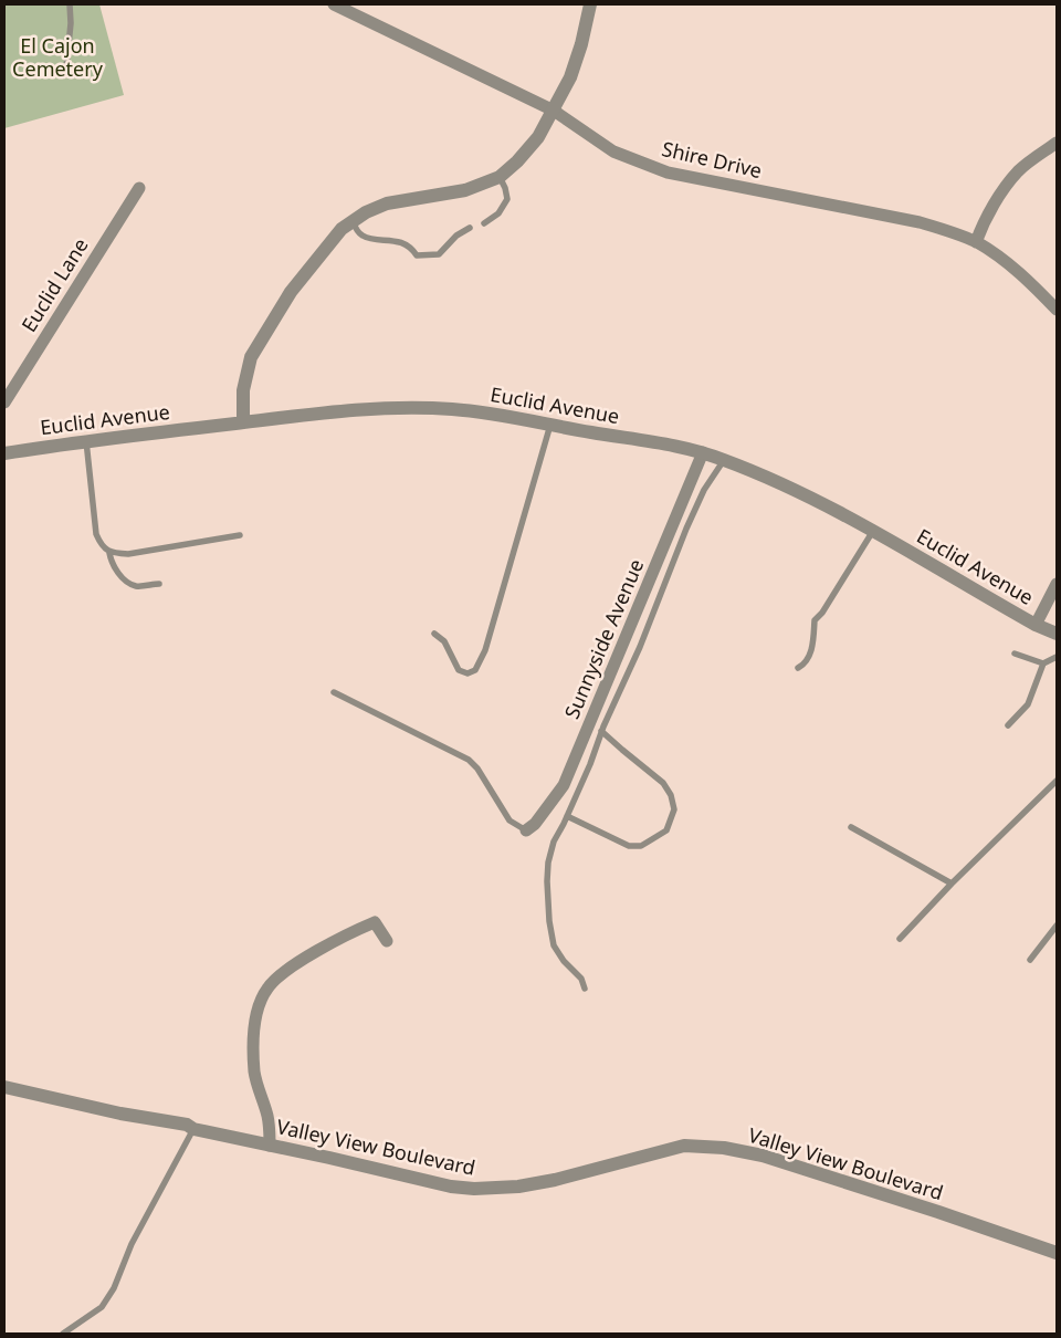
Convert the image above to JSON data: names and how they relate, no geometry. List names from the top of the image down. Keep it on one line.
{"streets":{"street":["Shire Drive","Euclid Lane","Euclid Avenue","Sunnyside Avenue","Valley View Boulevard"]},"crossings":[["Euclid Avenue","Sunnyside Avenue"]],"parks":["El Cajon Cemetery"]}
